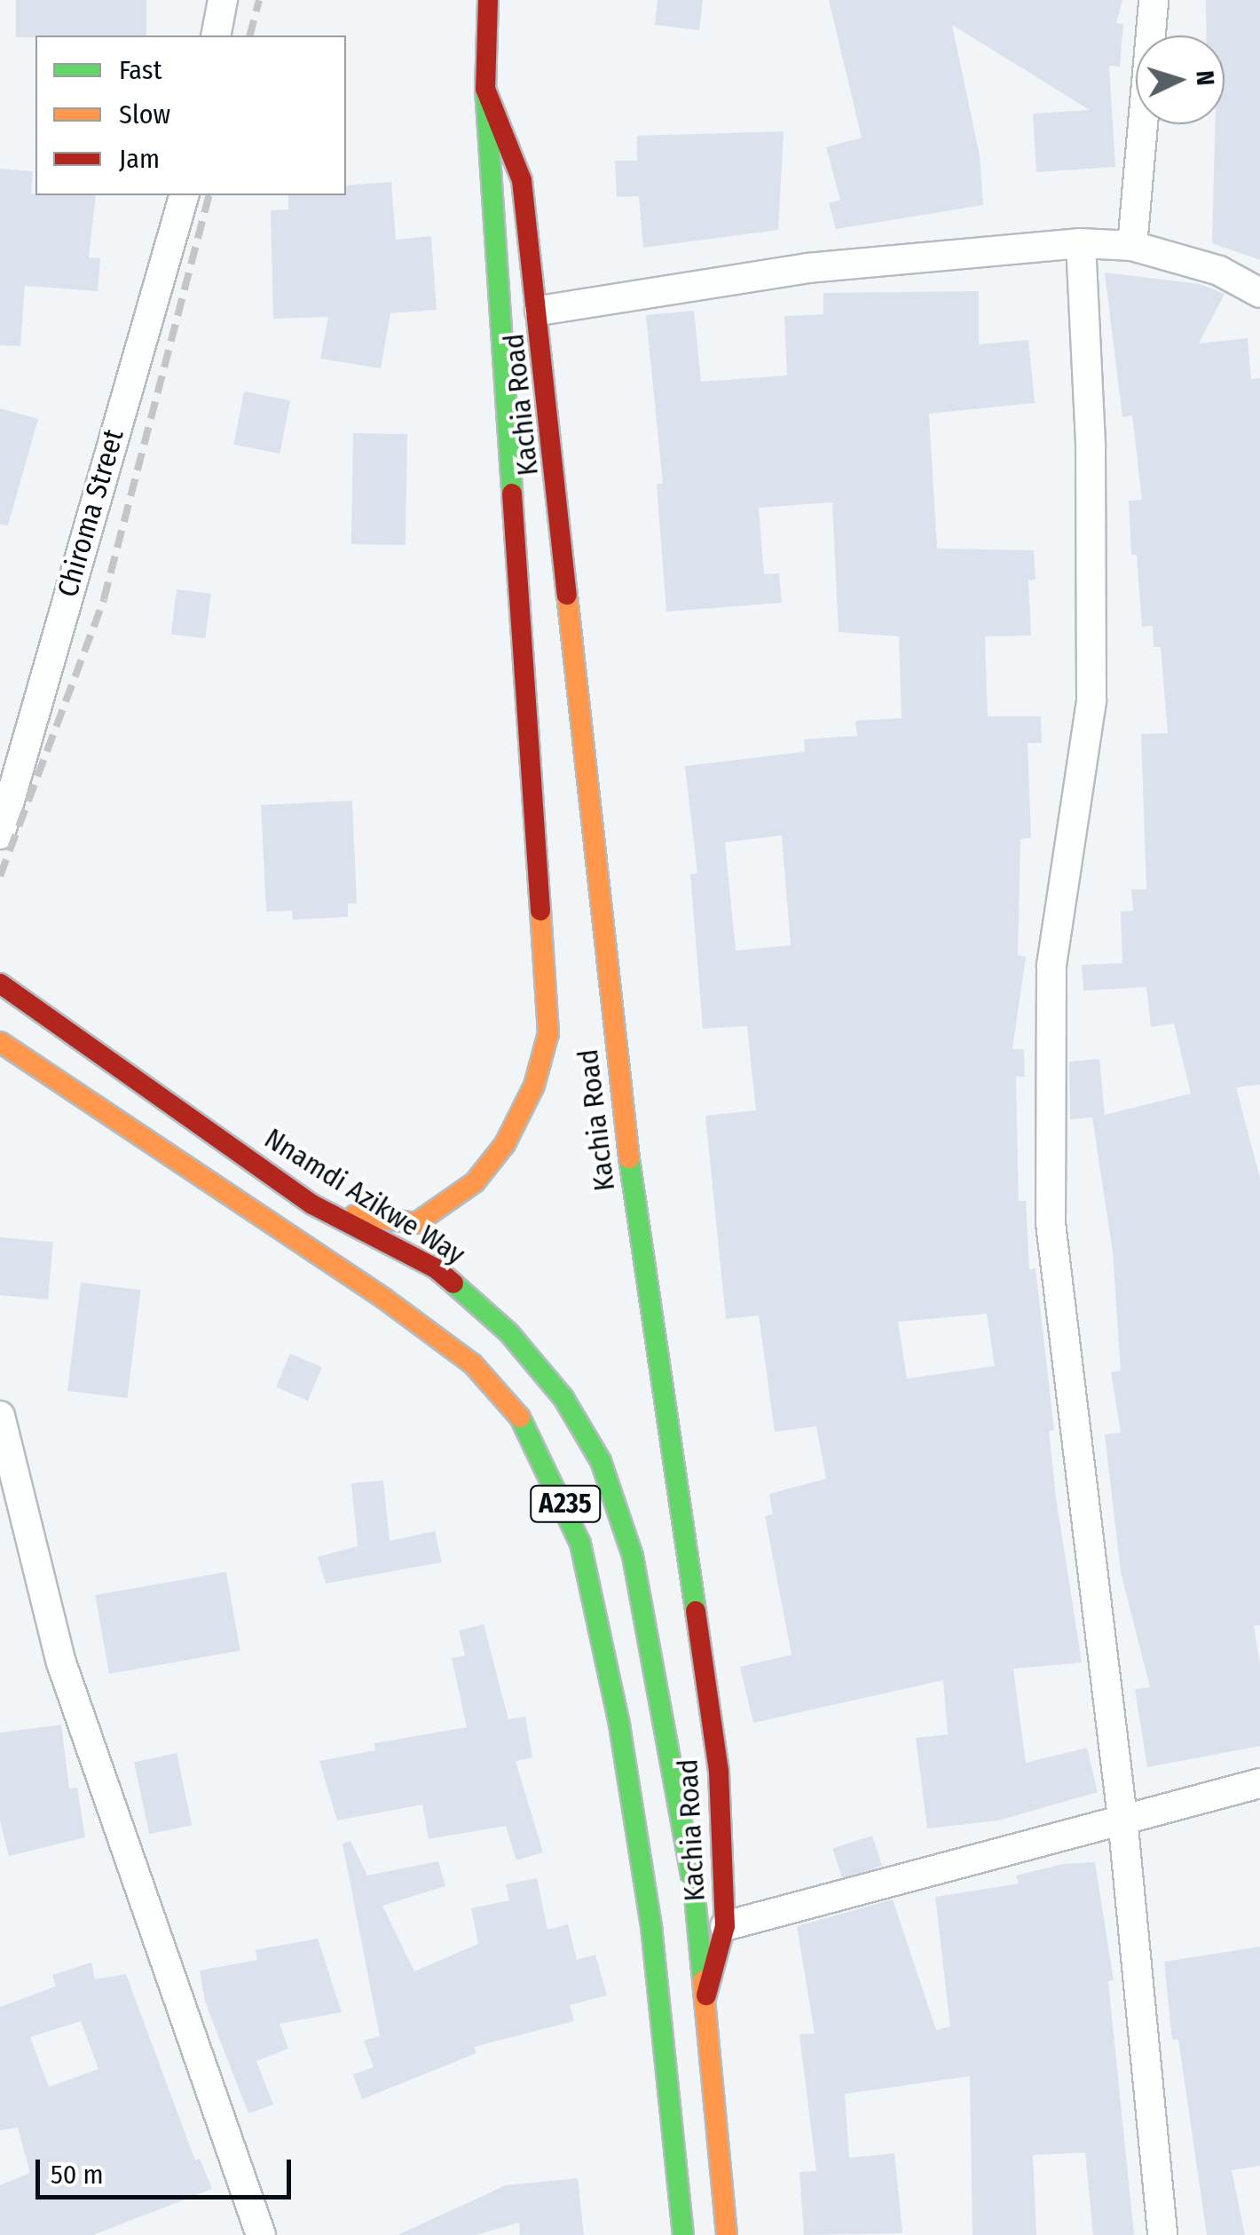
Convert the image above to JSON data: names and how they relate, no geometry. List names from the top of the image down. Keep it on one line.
{"streets":{"main road":["Kachia Road","Nnamdi Azikwe Way","A235"],"street":["Chiroma Street"]},"crossings":[["Kachia Road","Nnamdi Azikwe Way"]],"legend":["Fast","Slow","Jam"],"scale_bar":"50 m","north":"right"}
